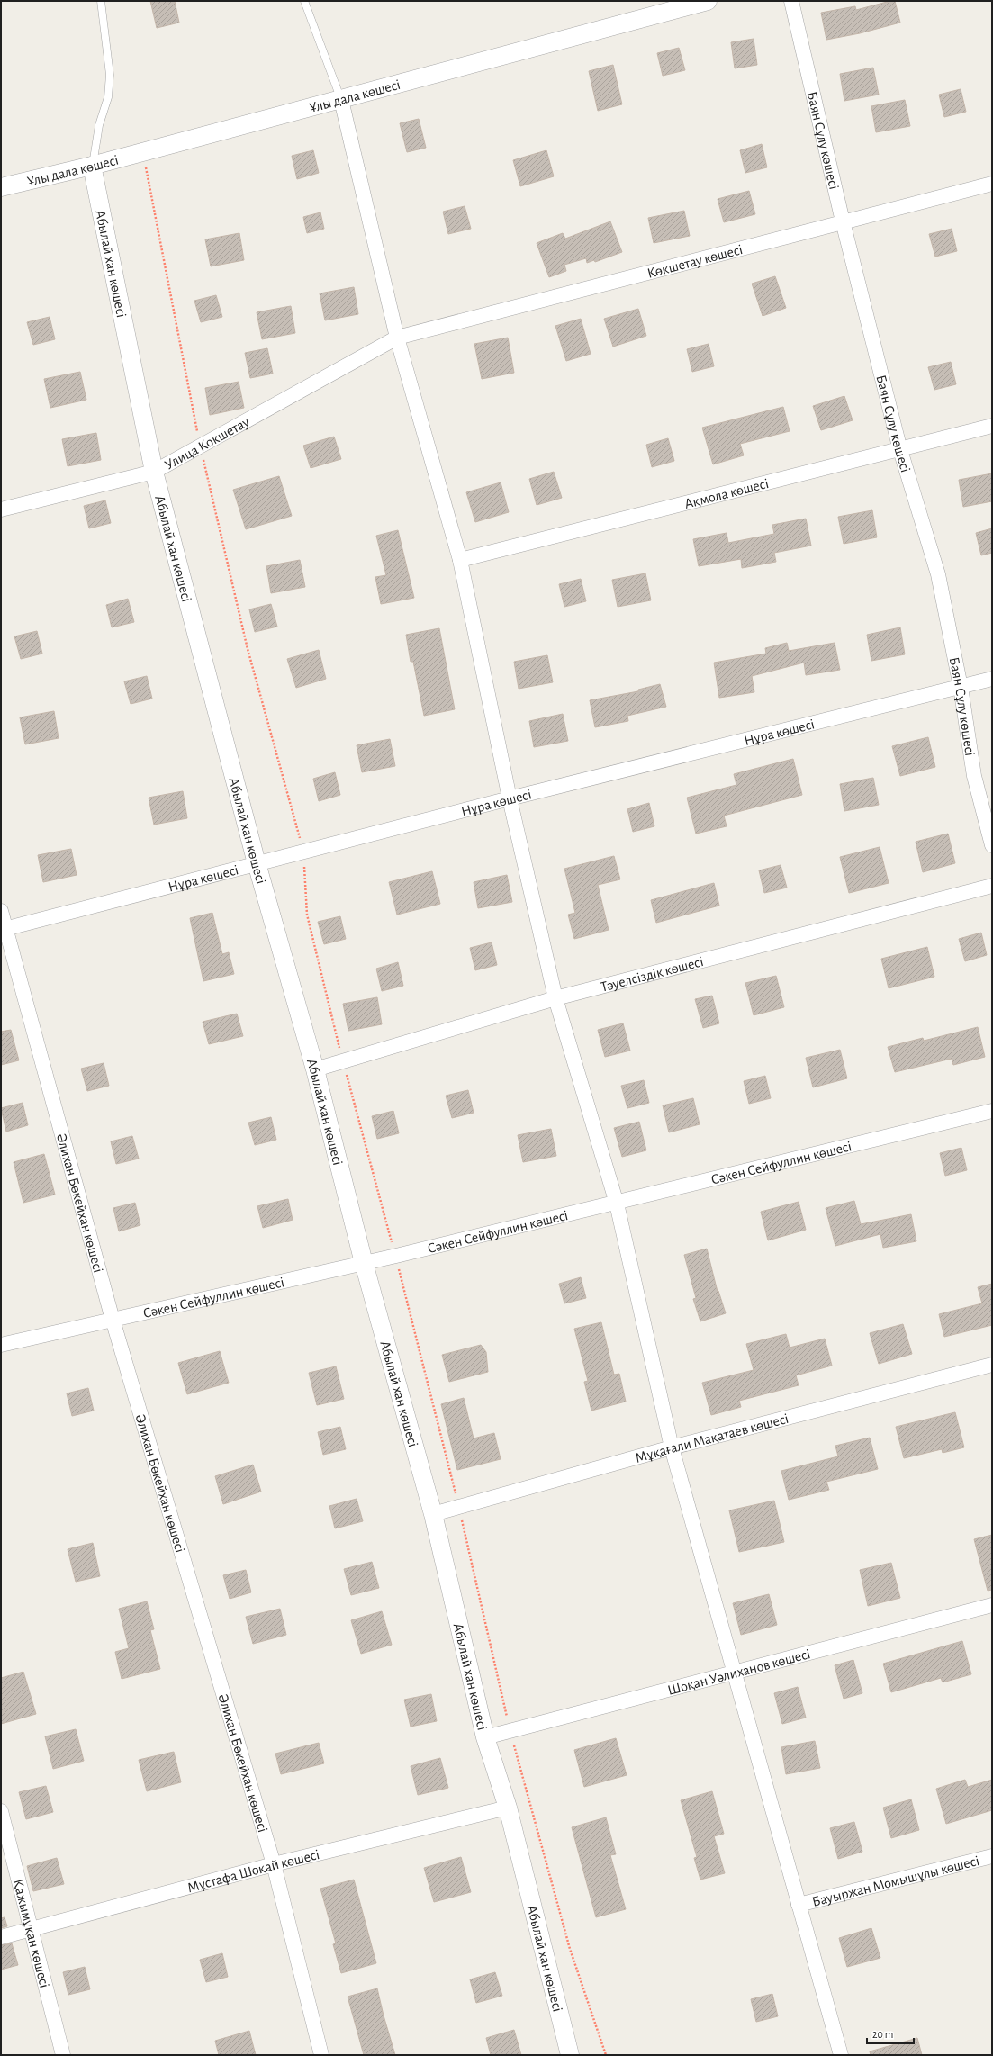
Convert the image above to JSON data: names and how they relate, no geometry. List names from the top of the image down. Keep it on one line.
{"streets":{"street":["Ұлы дала көшесі","Баян Сұлу көшесі","Көкшетау көшесі","Абылай хан көшесі","Улица Кокшетау","Ақмола көшесі","Нұра көшесі","Тәуелсіздік көшесі","Сәкен Сейфуллин көшесі","Әлихан Бөкейхан көшесі","Мұқағали Мақатаев көшесі","Шоқан Уәлиханов көшесі","Мұстафа Шоқай көшесі","Бауыржан Момышұлы көшесі","Қажымұқан көшесі"]},"crossings":[["Ұлы дала көшесі","Абылай хан көшесі"],["Баян Сұлу көшесі","Көкшетау көшесі"],["Баян Сұлу көшесі","Ақмола көшесі"],["Баян Сұлу көшесі","Нұра көшесі"],["Көкшетау көшесі","Улица Кокшетау"],["Абылай хан көшесі","Улица Кокшетау"],["Абылай хан көшесі","Нұра көшесі"],["Абылай хан көшесі","Тәуелсіздік көшесі"],["Абылай хан көшесі","Сәкен Сейфуллин көшесі"],["Абылай хан көшесі","Мұқағали Мақатаев көшесі"],["Абылай хан көшесі","Шоқан Уәлиханов көшесі"],["Абылай хан көшесі","Мұстафа Шоқай көшесі"],["Нұра көшесі","Әлихан Бөкейхан көшесі"],["Сәкен Сейфуллин көшесі","Әлихан Бөкейхан көшесі"],["Әлихан Бөкейхан көшесі","Мұстафа Шоқай көшесі"],["Мұстафа Шоқай көшесі","Қажымұқан көшесі"]],"scale_bar":"20 m"}
